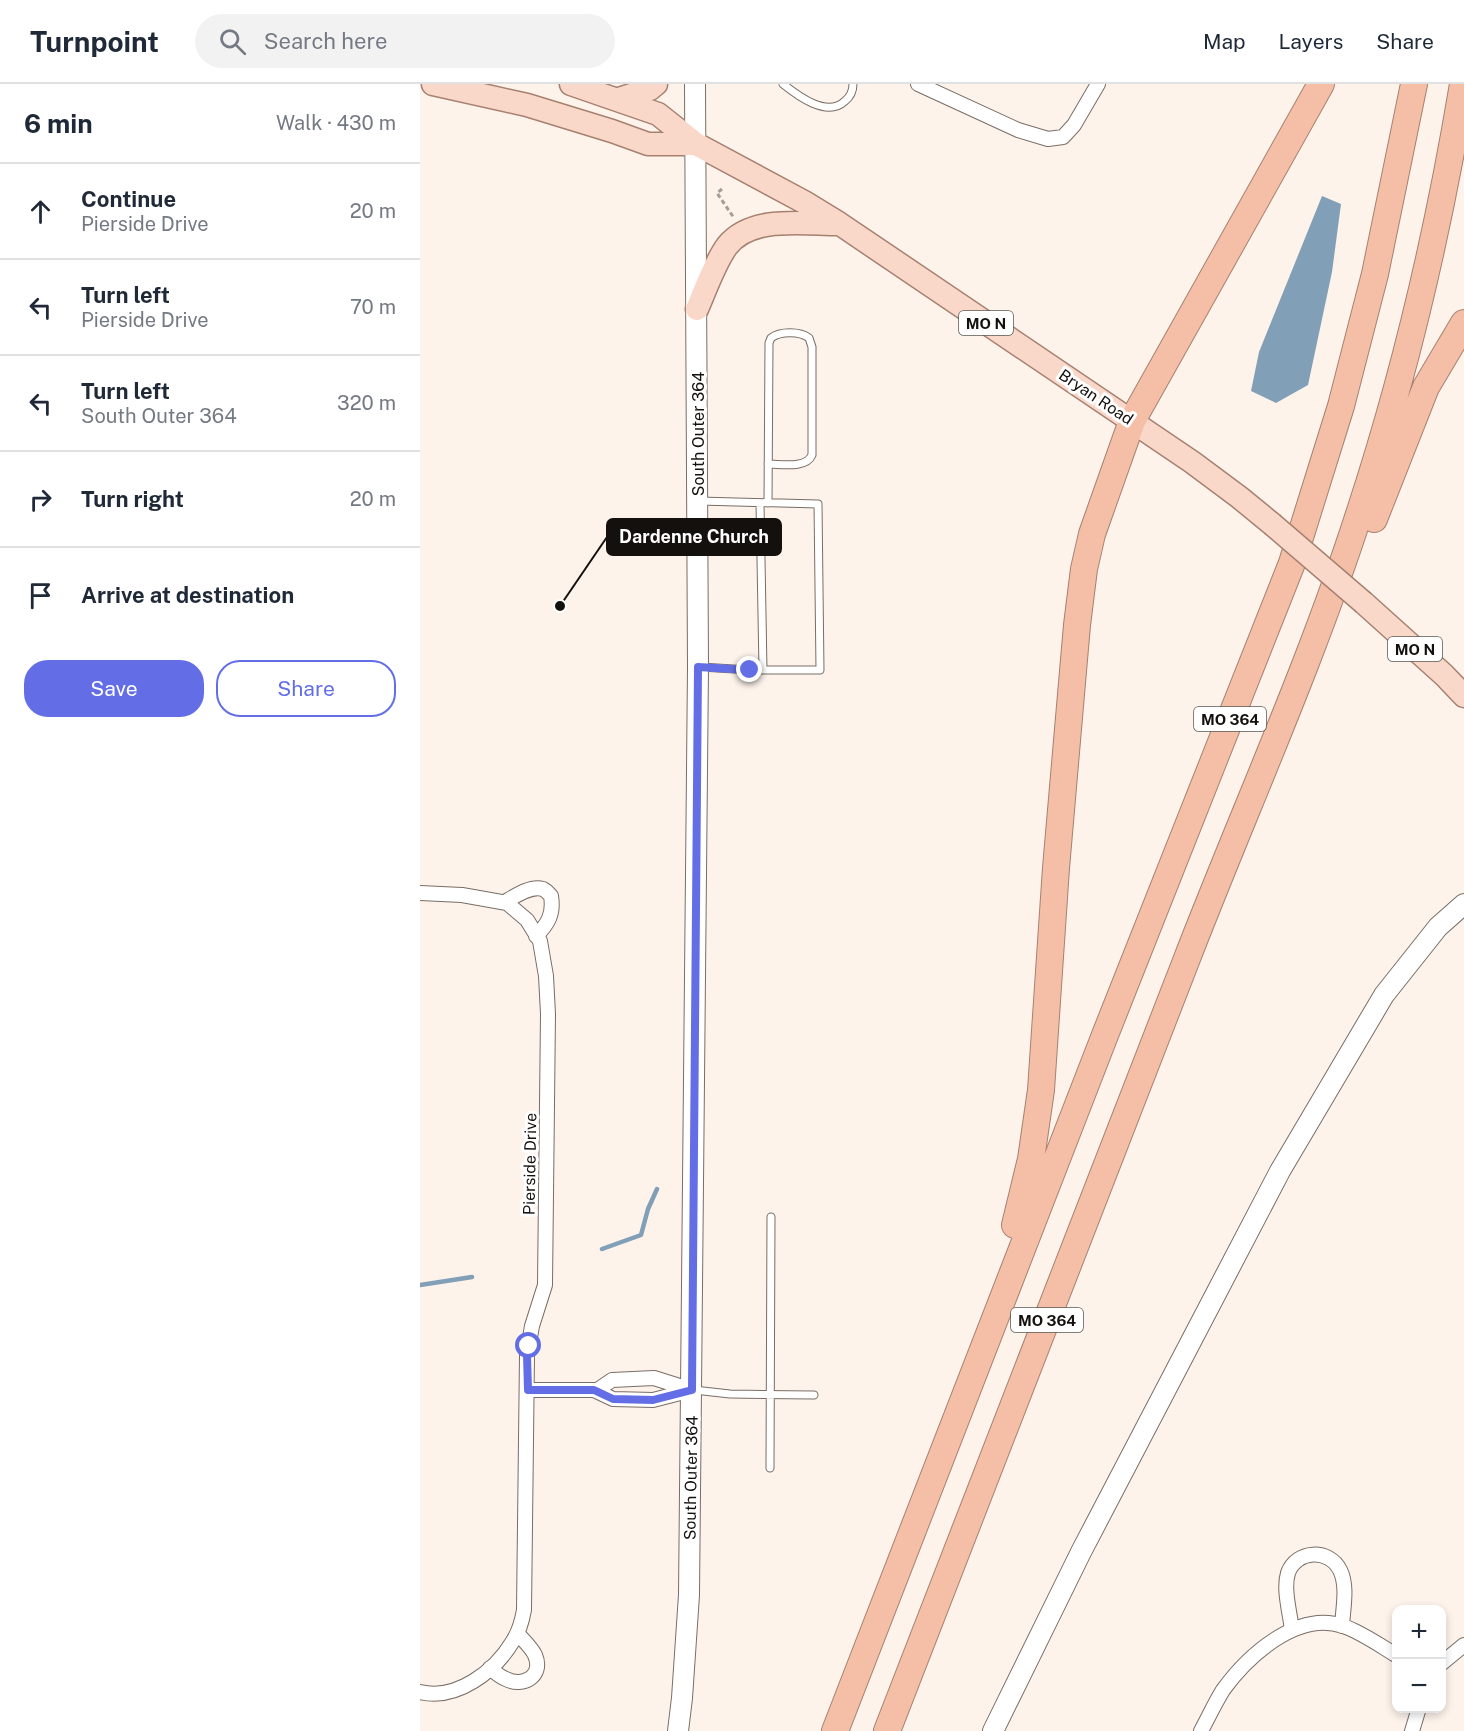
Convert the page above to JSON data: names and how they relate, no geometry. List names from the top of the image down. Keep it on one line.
{"streets":{"highway":["MO 364"],"main road":["MO N","Bryan Road"],"street":["South Outer 364","Pierside Drive"]},"crossings":[["Bryan Road","South Outer 364"]],"places":["Dardenne Church"],"page":{"header":"Turnpoint","search":"Search here","nav":["Map","Layers","Share"],"heading":["6 min","Walk · 430 m"],"list":[["Continue","Pierside Drive","20 m"],["Turn left","Pierside Drive","70 m"],["Turn left","South Outer 364","320 m"],["Turn right","20 m"],"Arrive at destination"],"buttons":["Save","Share"],"map_buttons":["+","−"]}}
